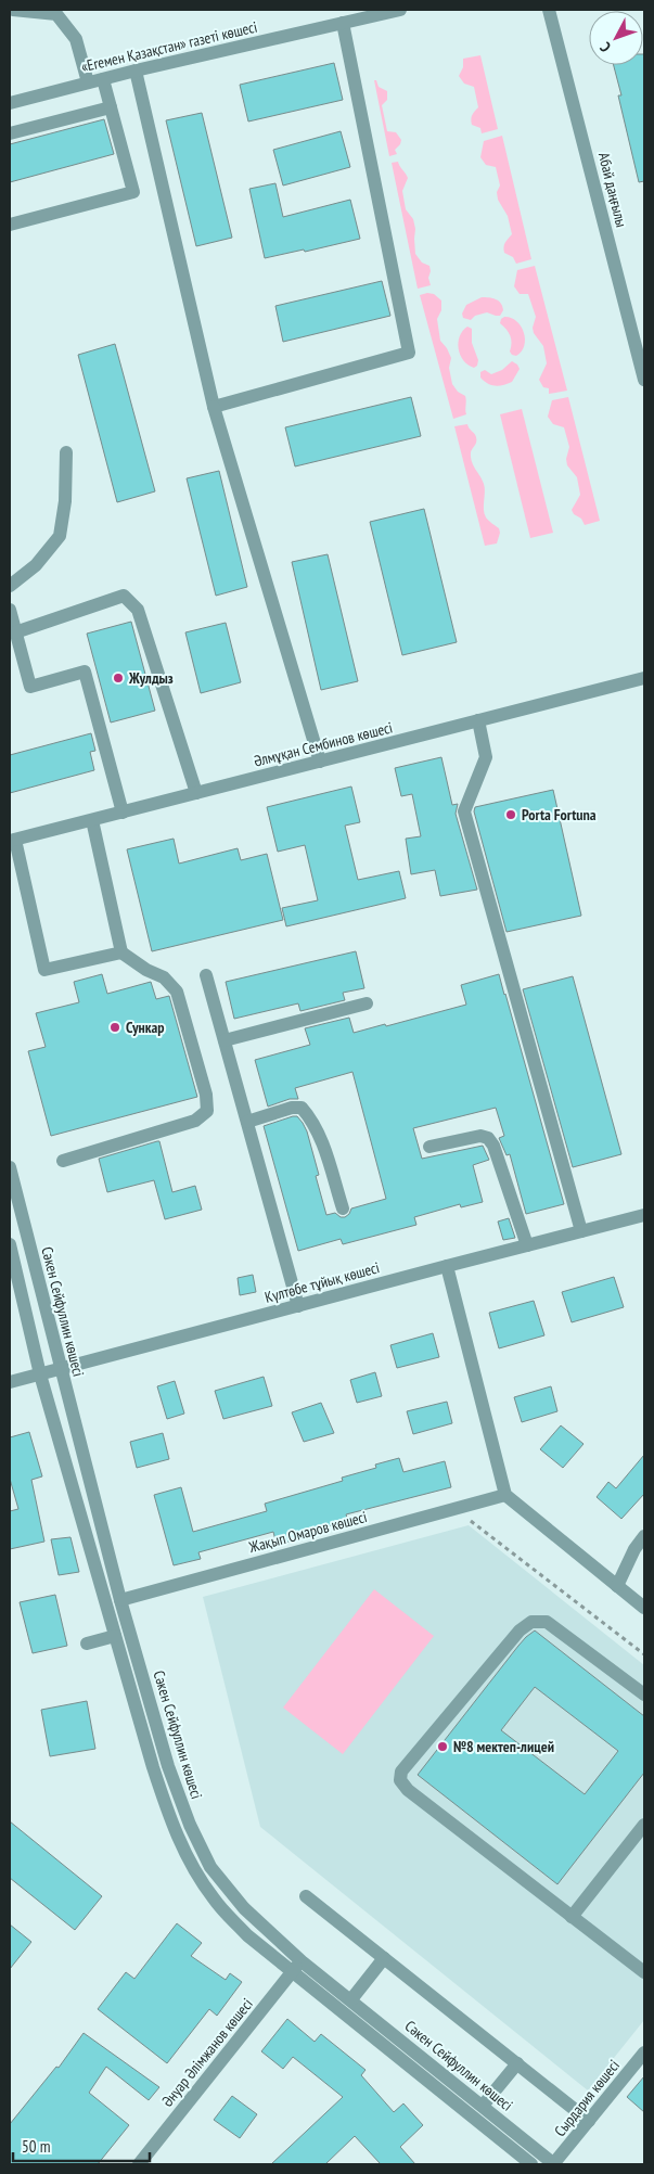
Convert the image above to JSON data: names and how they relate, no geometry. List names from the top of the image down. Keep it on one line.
{"streets":{"street":["«Егемен Қазақстан» газеті көшесі","Абай даңғылы","Әлмұқан Сембинов көшесі","Күлтөбе тұйық көшесі","Сәкен Сейфуллин көшесі","Жақып Омаров көшесі","Әнуар Әлімжанов көшесі","Сырдария көшесі"]},"crossings":[["Күлтөбе тұйық көшесі","Сәкен Сейфуллин көшесі"],["Сәкен Сейфуллин көшесі","Жақып Омаров көшесі"],["Сәкен Сейфуллин көшесі","Әнуар Әлімжанов көшесі"],["Сәкен Сейфуллин көшесі","Сырдария көшесі"]],"places":["Жулдыз","Porta Fortuna","Сункар","№8 мектеп-лицей"],"scale_bar":"50 m","north":"bottom left"}
